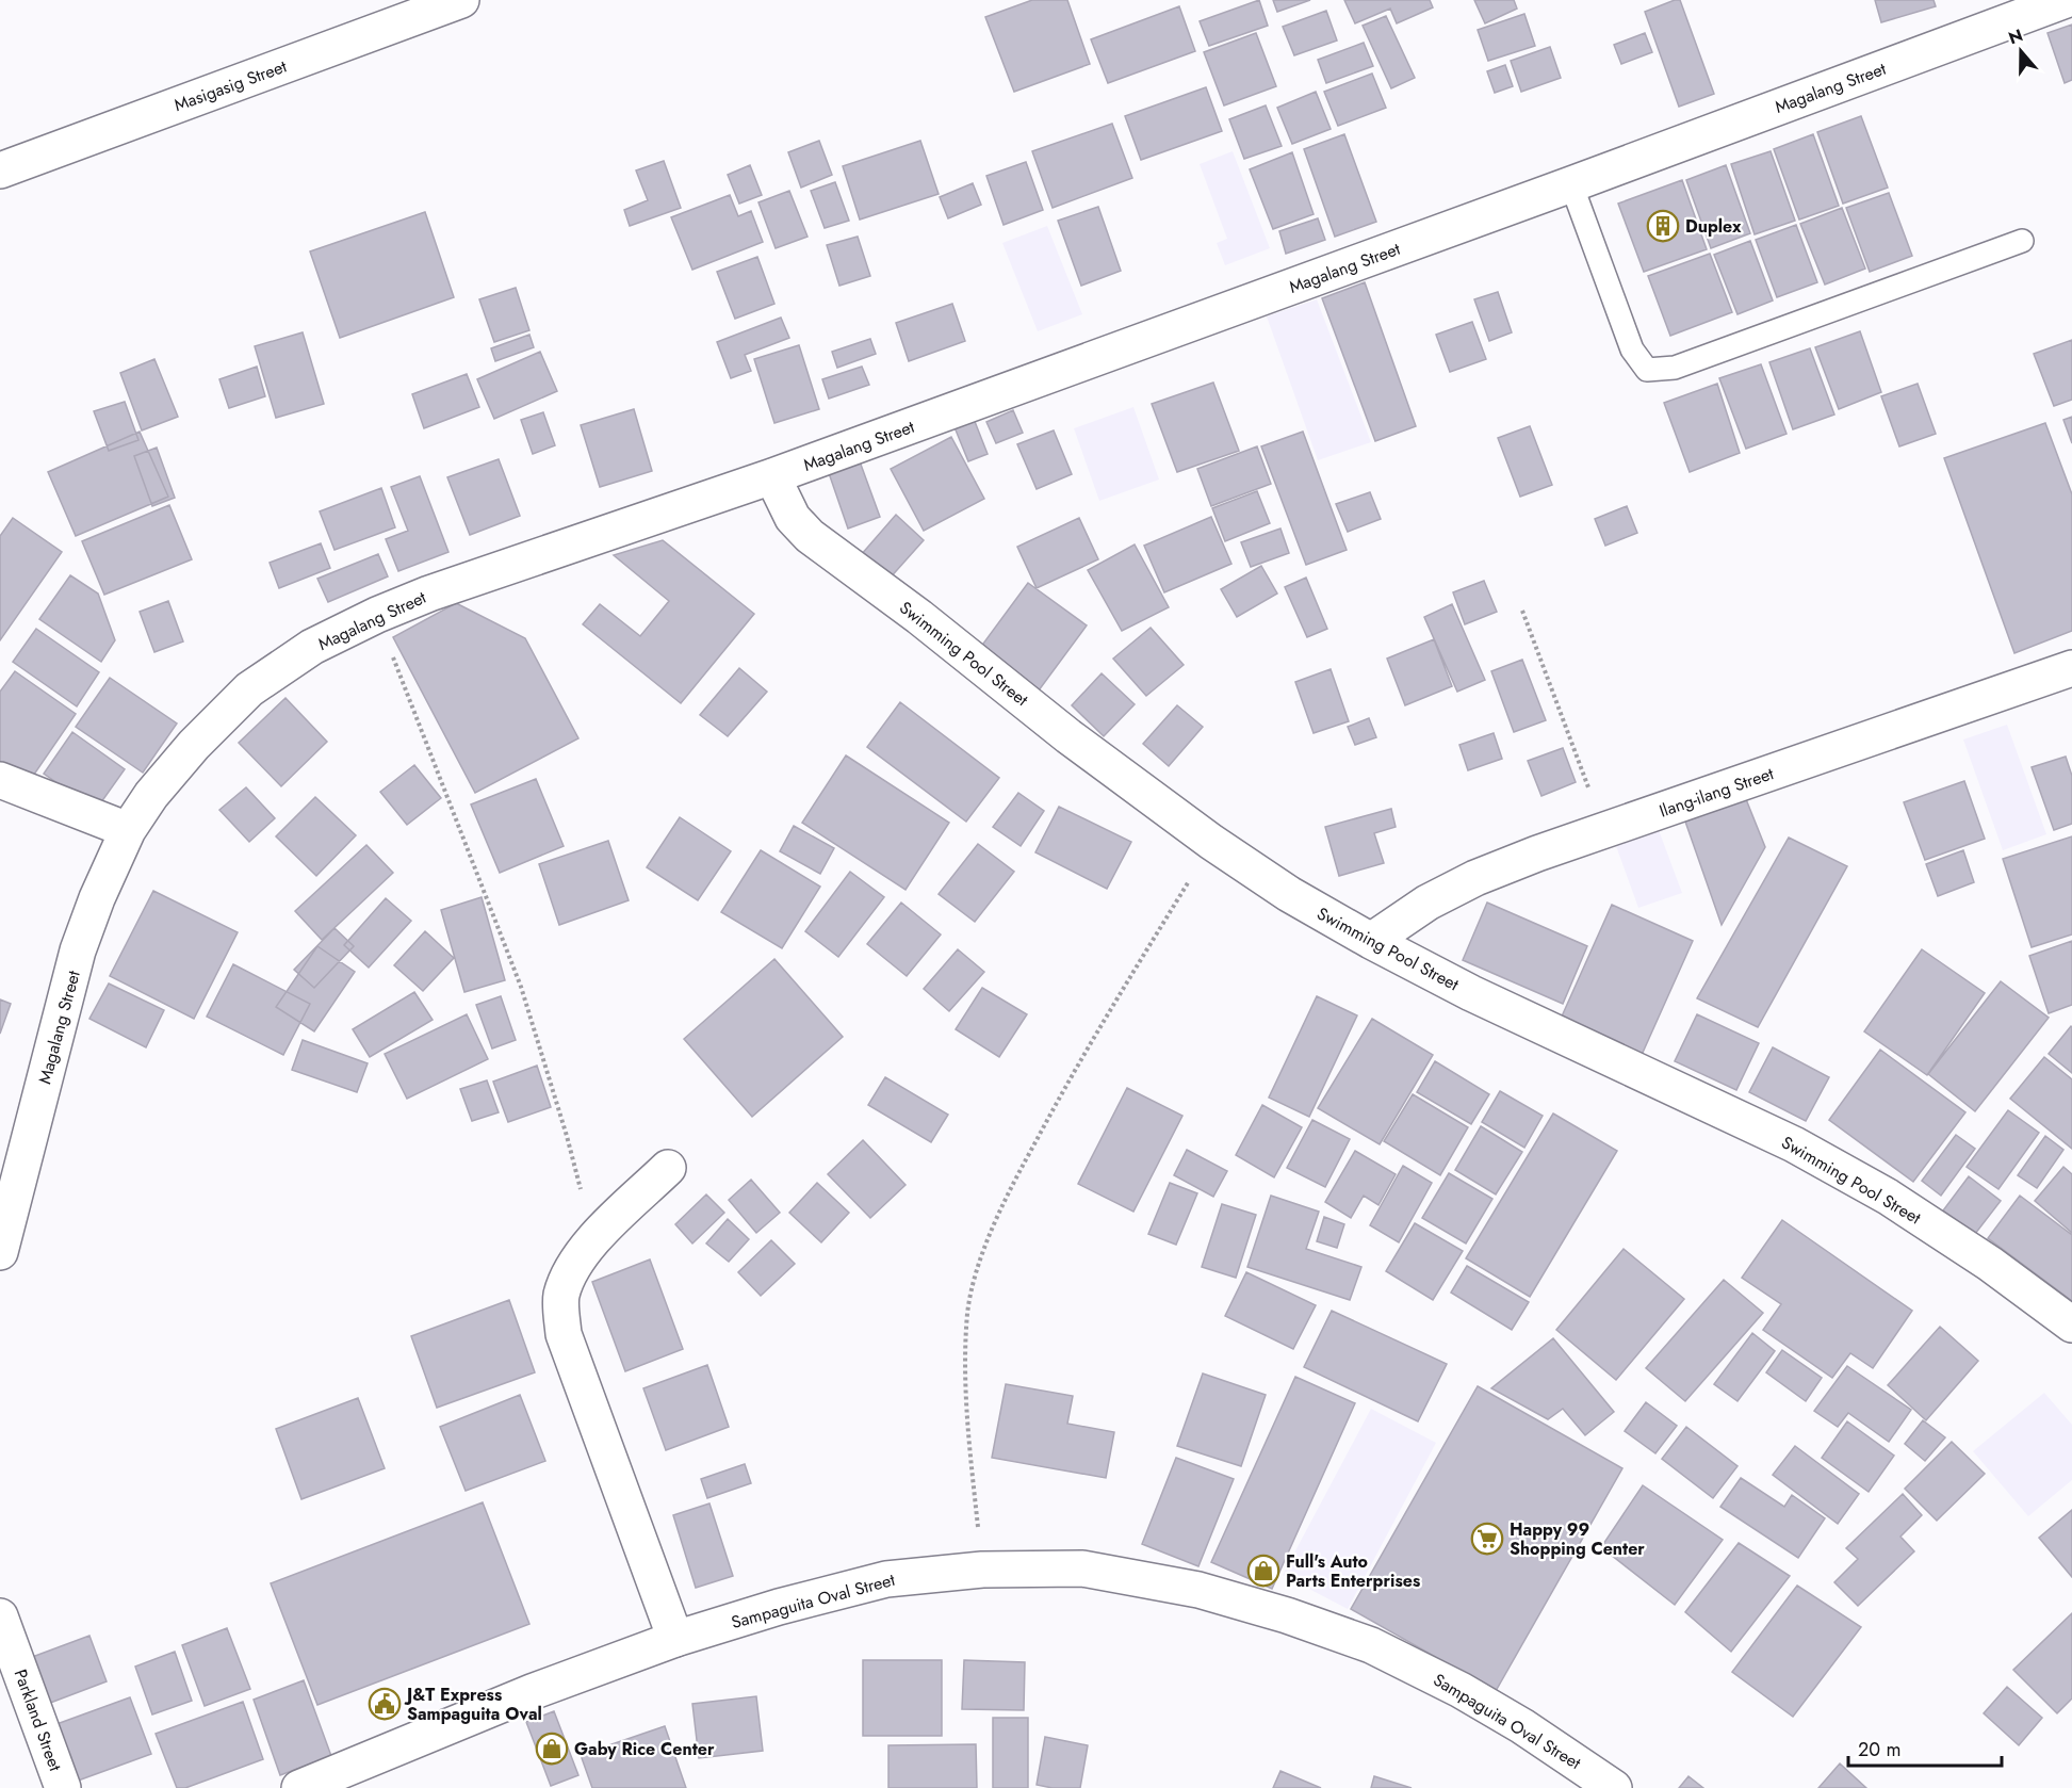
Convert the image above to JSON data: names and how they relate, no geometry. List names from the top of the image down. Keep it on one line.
{"streets":{"street":["Masigasig Street","Magalang Street","Swimming Pool Street","Ilang-ilang Street","Sampaguita Oval Street","Parkland Street"]},"crossings":[["Magalang Street","Swimming Pool Street"],["Swimming Pool Street","Ilang-ilang Street"]],"places":{"building":["Duplex"],"supermarket":["Happy 99 Shopping Center"],"shop":["Full's Auto Parts Enterprises","Gaby Rice Center"],"public building":["J&T Express Sampaguita Oval"]},"scale_bar":"20 m","north":"top"}
